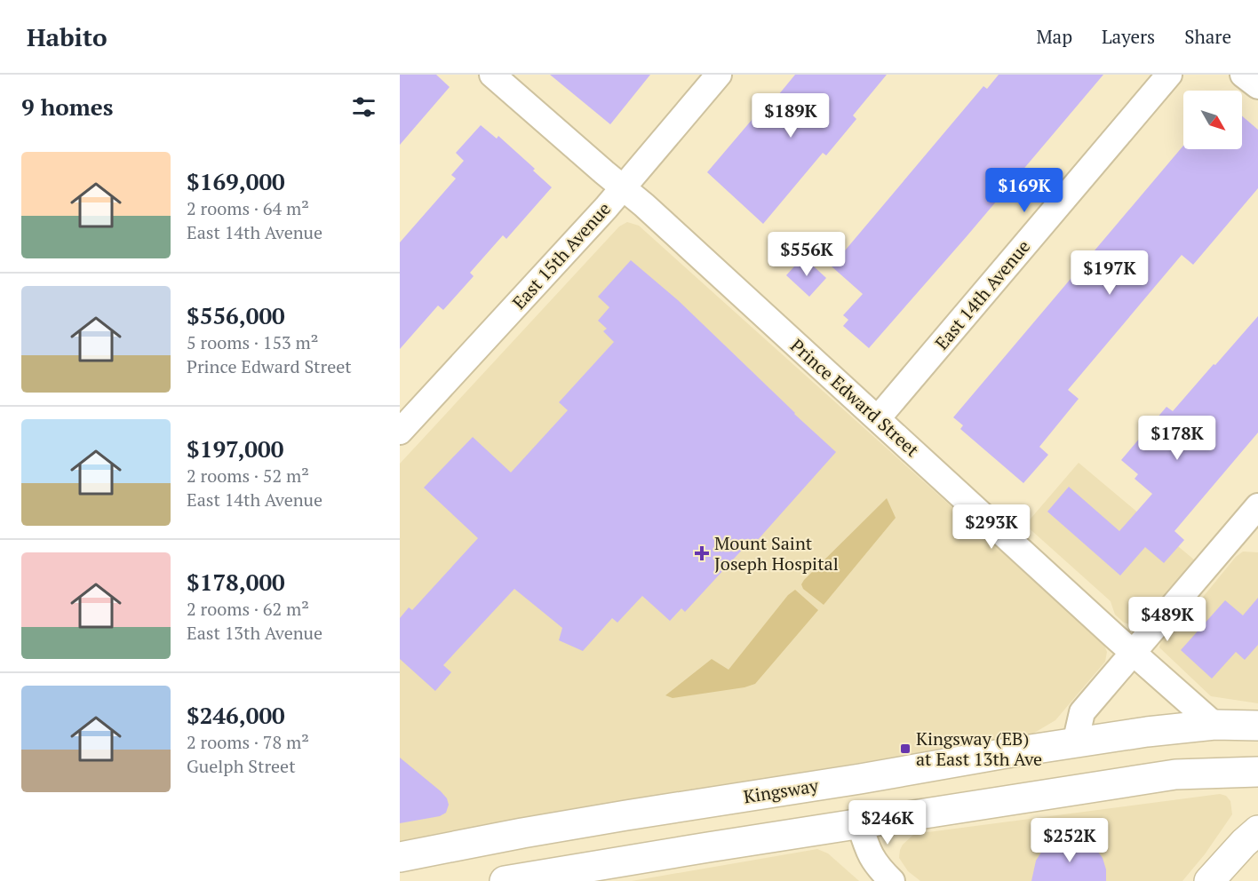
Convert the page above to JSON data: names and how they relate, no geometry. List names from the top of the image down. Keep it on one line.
{"streets":{"main road":["Kingsway"],"street":["East 15th Avenue","East 14th Avenue","Prince Edward Street"]},"crossings":[["East 15th Avenue","Prince Edward Street"],["East 14th Avenue","Prince Edward Street"],["Prince Edward Street","Kingsway"]],"places":{"health":["Mount Saint Joseph Hospital"],"transit":["Kingsway (EB) at East 13th Ave"]},"north":"bottom right","page":{"header":"Habito","nav":["Map","Layers","Share"],"heading":"9 homes","price":["$189K","$169K","$556K","$197K","$178K","$293K","$489K","$246K","$252K"],"list":[{"name":"$169,000","note":"2 rooms · 64 m² · East 14th Avenue"},{"name":"$556,000","note":"5 rooms · 153 m² · Prince Edward Street"},{"name":"$197,000","note":"2 rooms · 52 m² · East 14th Avenue"},{"name":"$178,000","note":"2 rooms · 62 m² · East 13th Avenue"},{"name":"$246,000","note":"2 rooms · 78 m² · Guelph Street"}]}}
